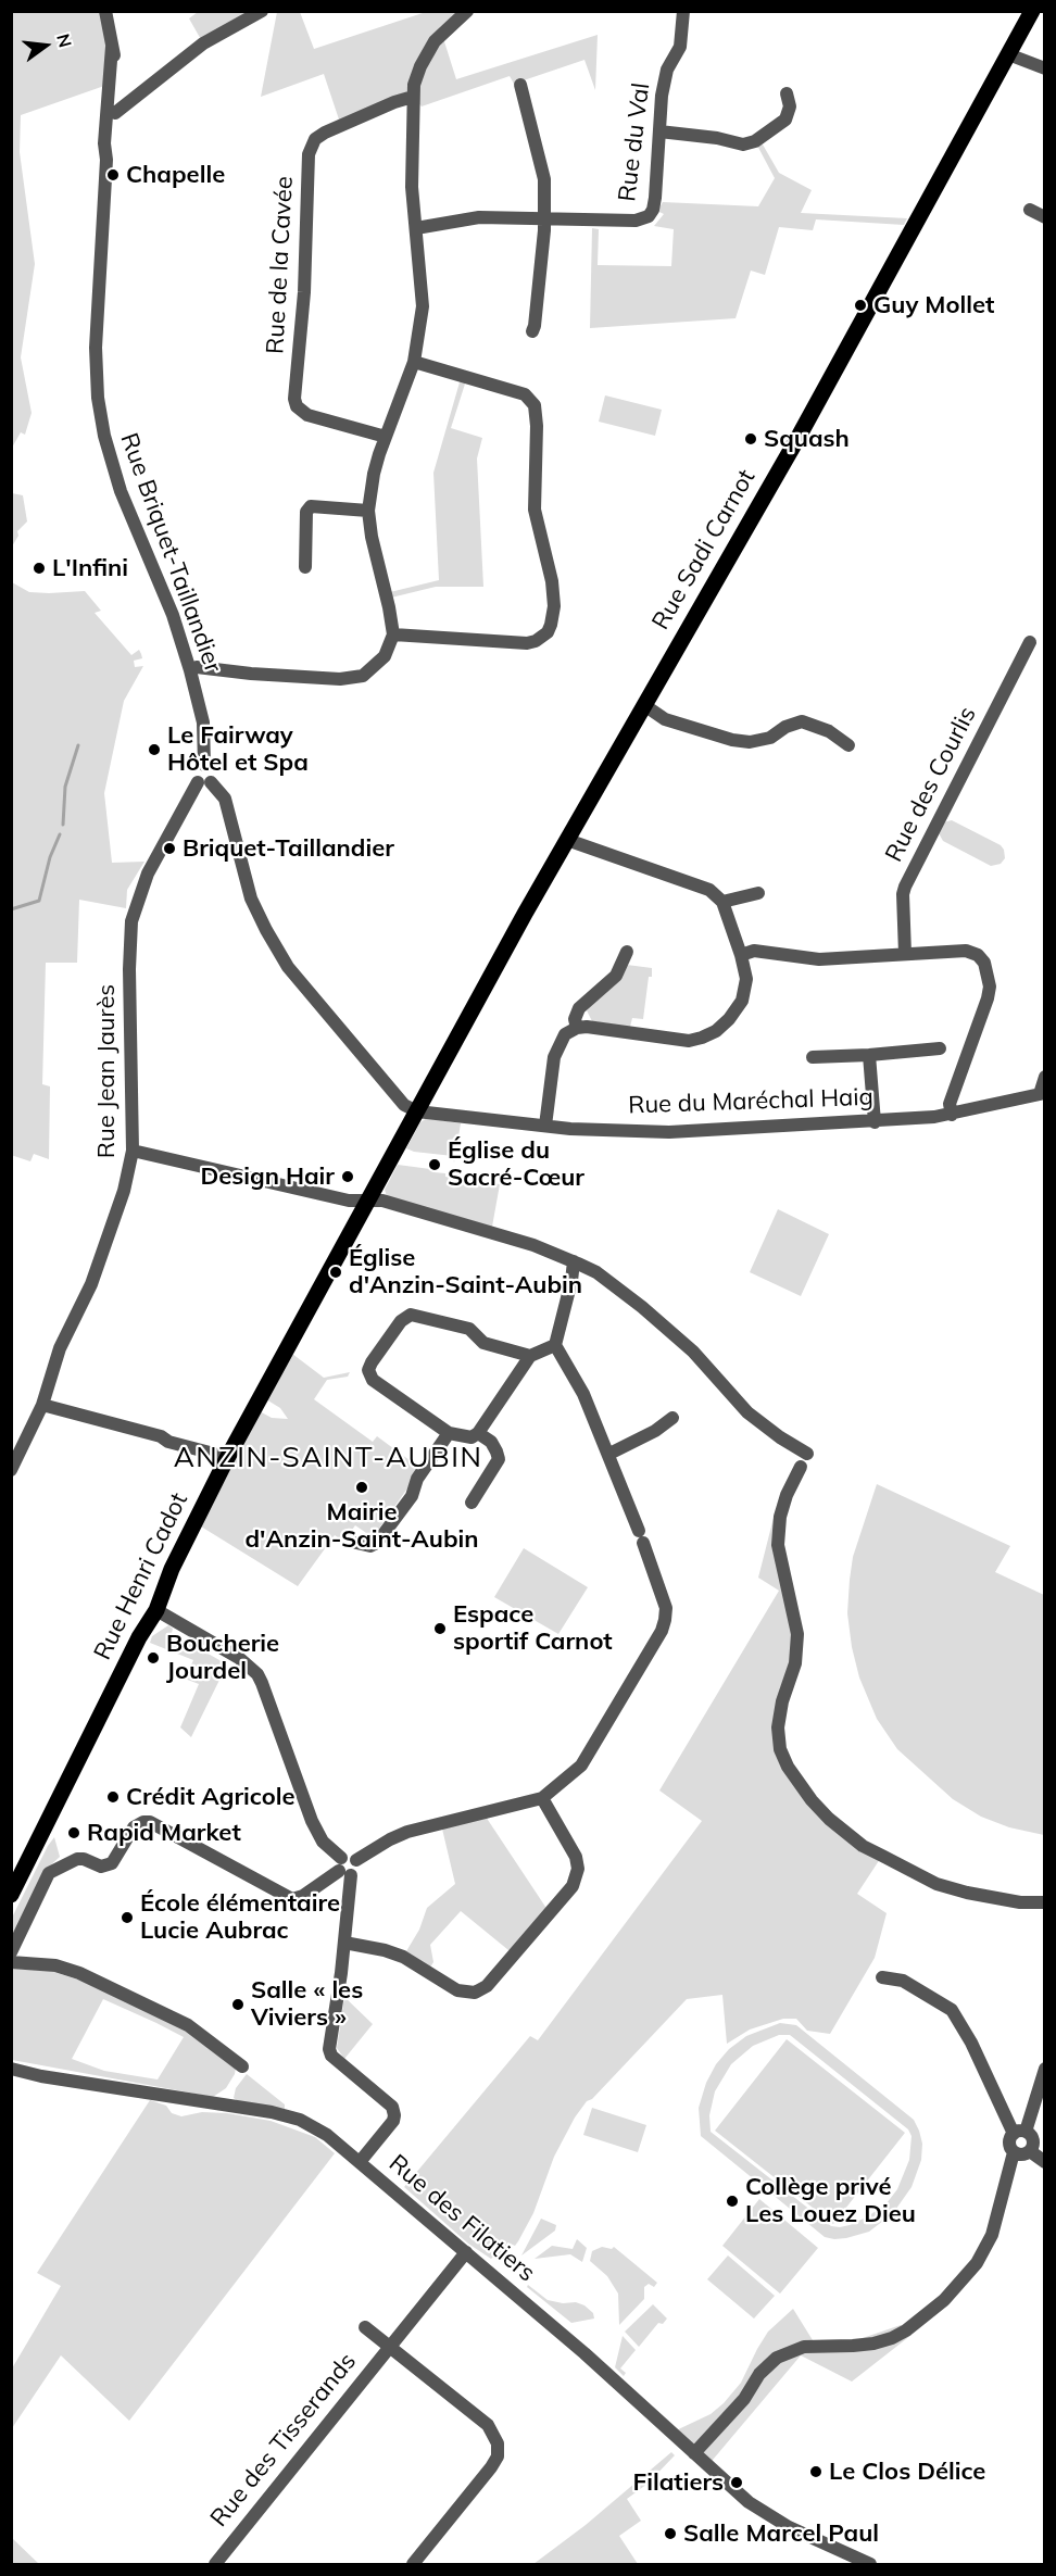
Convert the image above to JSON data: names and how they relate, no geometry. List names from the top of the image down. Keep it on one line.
{"streets":{"main road":["Rue Sadi Carnot","Rue Henri Cadot"],"street":["Rue du Val","Rue de la Cavée","Rue Briquet-Taillandier","Rue des Courlis","Rue Jean Jaurès","Rue du Maréchal Haig","Rue des Filatiers","Rue des Tisserands"]},"crossings":[["Rue Sadi Carnot","Rue du Maréchal Haig"],["Rue Sadi Carnot","Rue Henri Cadot"],["Rue Briquet-Taillandier","Rue Jean Jaurès"],["Rue du Maréchal Haig","Rue Henri Cadot"],["Rue des Filatiers","Rue des Tisserands"]],"districts":["ANZIN-SAINT-AUBIN"],"places":["Chapelle","Guy Mollet","Squash","L'Infini","Le Fairway Hôtel et Spa","Briquet-Taillandier","Église du Sacré-Cœur","Design Hair","Église d'Anzin-Saint-Aubin","Mairie d'Anzin-Saint-Aubin","Espace sportif Carnot","Boucherie Jourdel","Crédit Agricole","Rapid Market","École élémentaire Lucie Aubrac","Salle « les Viviers »","Collège privé Les Louez Dieu","Le Clos Délice","Filatiers","Salle Marcel Paul"],"north":"right"}
